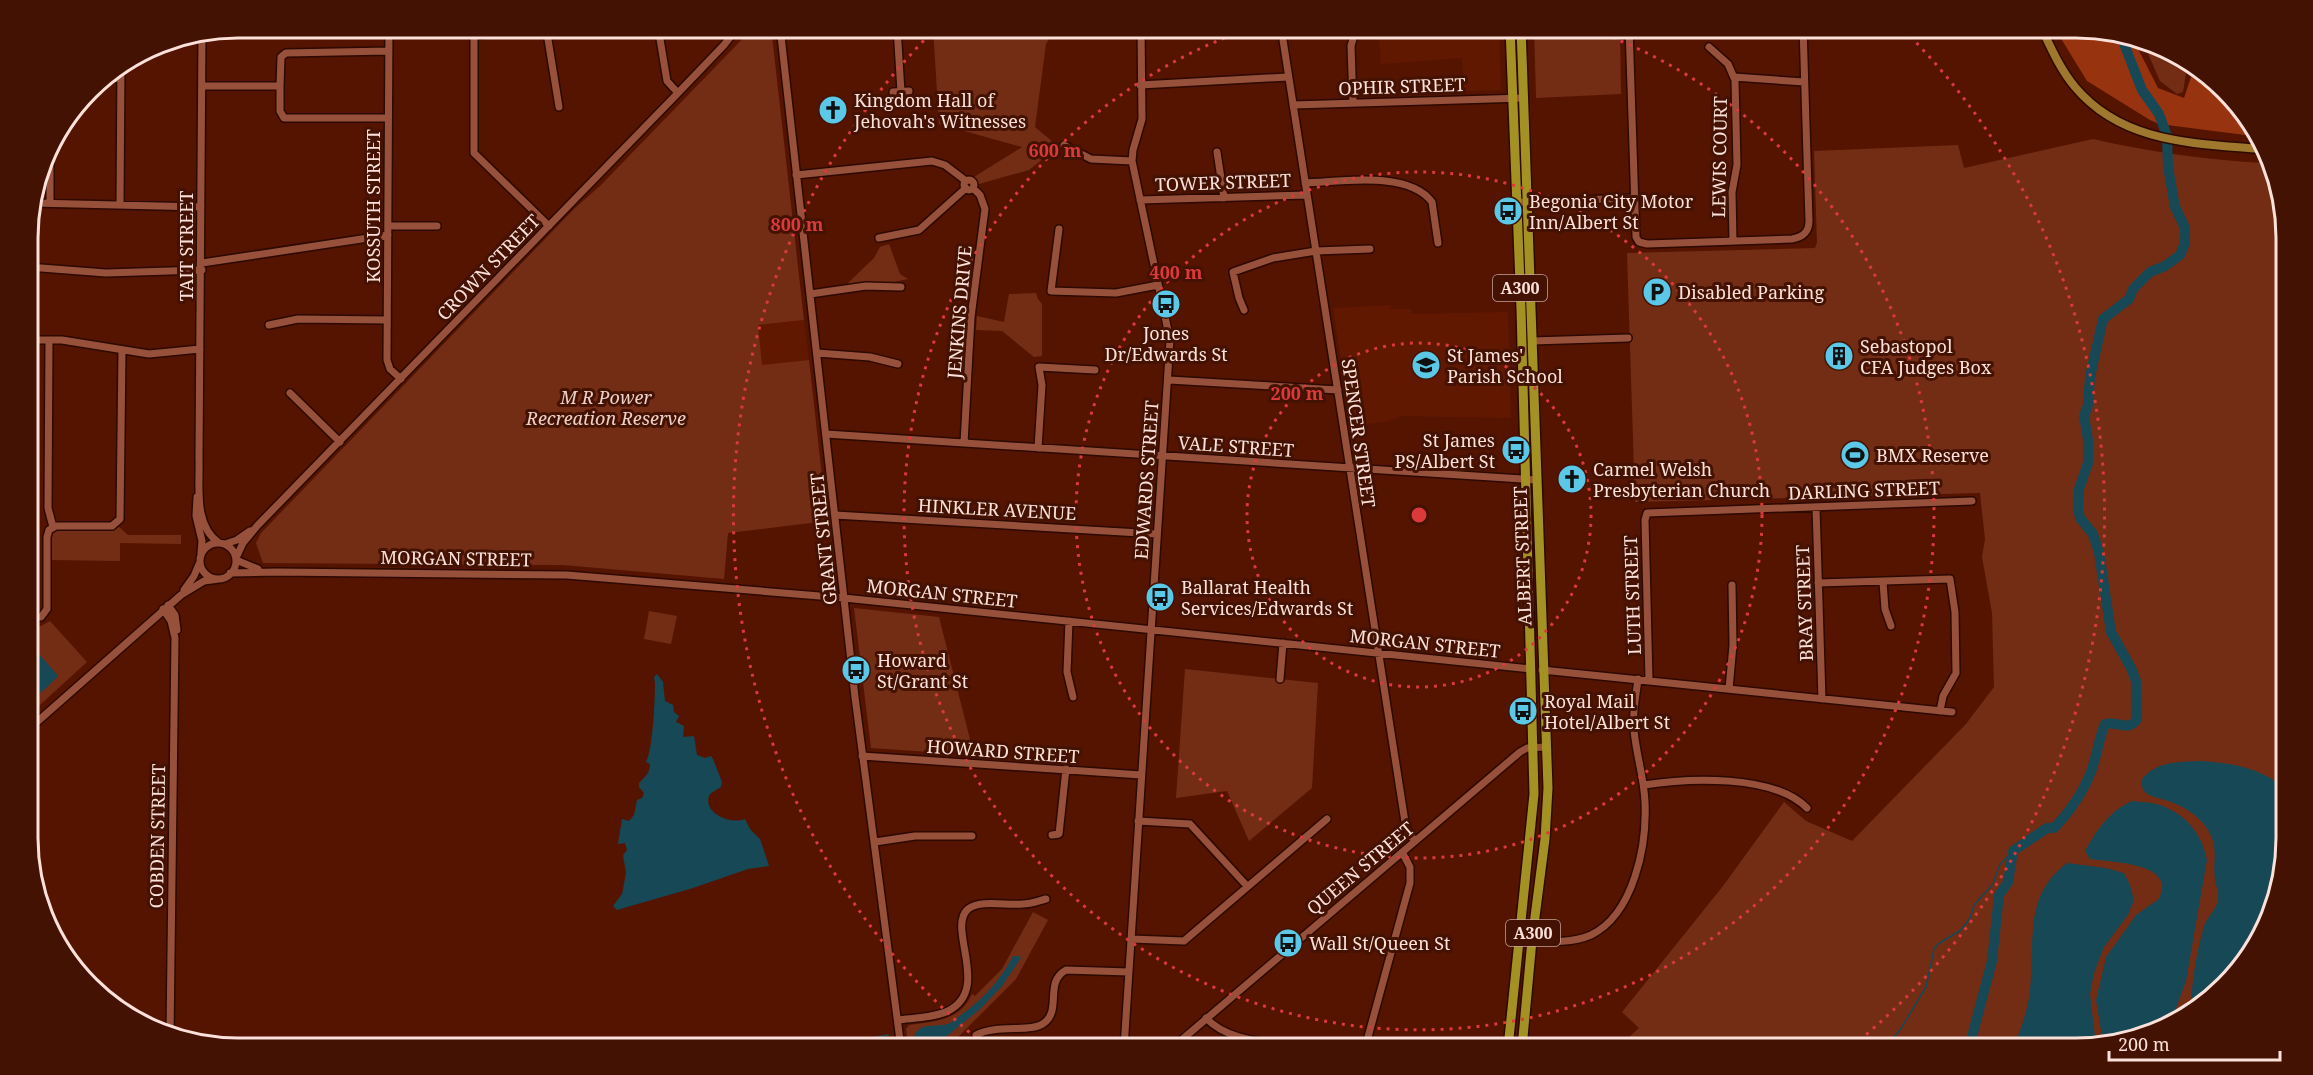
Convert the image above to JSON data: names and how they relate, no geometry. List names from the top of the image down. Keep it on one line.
{"streets":{"highway":["A300","ALBERT STREET"],"street":["OPHIR STREET","LEWIS COURT","TOWER STREET","KOSSUTH STREET","TAIT STREET","CROWN STREET","JENKINS DRIVE","SPENCER STREET","VALE STREET","EDWARDS STREET","DARLING STREET","HINKLER AVENUE","GRANT STREET","MORGAN STREET","LUTH STREET","BRAY STREET","HOWARD STREET","COBDEN STREET","QUEEN STREET"]},"crossings":[["OPHIR STREET","SPENCER STREET"],["OPHIR STREET","ALBERT STREET"],["TOWER STREET","SPENCER STREET"],["TOWER STREET","EDWARDS STREET"],["KOSSUTH STREET","CROWN STREET"],["TAIT STREET","CROWN STREET"],["TAIT STREET","MORGAN STREET"],["CROWN STREET","MORGAN STREET"],["JENKINS DRIVE","VALE STREET"],["SPENCER STREET","VALE STREET"],["SPENCER STREET","MORGAN STREET"],["SPENCER STREET","QUEEN STREET"],["VALE STREET","EDWARDS STREET"],["VALE STREET","GRANT STREET"],["VALE STREET","ALBERT STREET"],["EDWARDS STREET","HINKLER AVENUE"],["EDWARDS STREET","MORGAN STREET"],["EDWARDS STREET","HOWARD STREET"],["DARLING STREET","LUTH STREET"],["DARLING STREET","BRAY STREET"],["HINKLER AVENUE","GRANT STREET"],["GRANT STREET","MORGAN STREET"],["GRANT STREET","HOWARD STREET"],["ALBERT STREET","MORGAN STREET"],["ALBERT STREET","QUEEN STREET"]],"parks":["M R Power Recreation Reserve"],"places":{"church":["Kingdom Hall of Jehovah's Witnesses","Carmel Welsh Presbyterian Church"],"bus stop":["Begonia City Motor Inn/Albert St","Jones Dr/Edwards St","St James PS/Albert St","Ballarat Health Services/Edwards St","Howard St/Grant St","Royal Mail Hotel/Albert St","Wall St/Queen St"],"parking":["Disabled Parking"],"building":["Sebastopol CFA Judges Box"],"school or university":["St James' Parish School"],"sports":["BMX Reserve"]},"scale_bar":"200 m","rings":["600 m","800 m","400 m","200 m"]}
